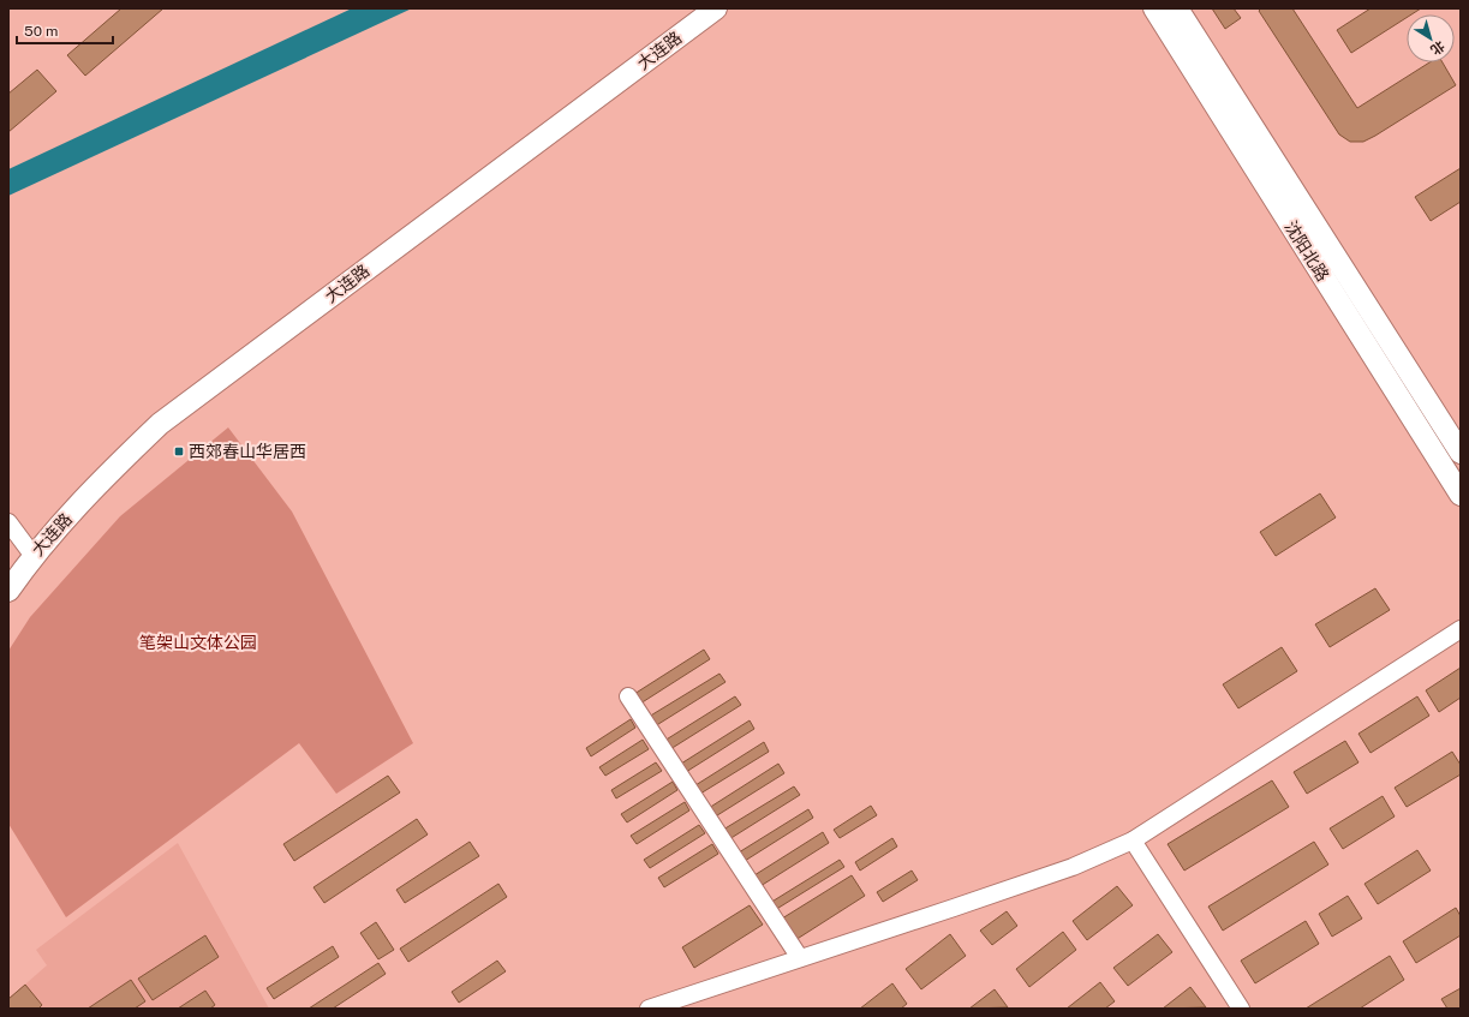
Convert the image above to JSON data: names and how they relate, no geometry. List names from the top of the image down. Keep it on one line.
{"streets":{"main road":["大连路","沈阳北路"]},"parks":["笔架山文体公园"],"places":{"transit":["西郊春山华居西"]},"scale_bar":"50 m","north":"bottom right"}
